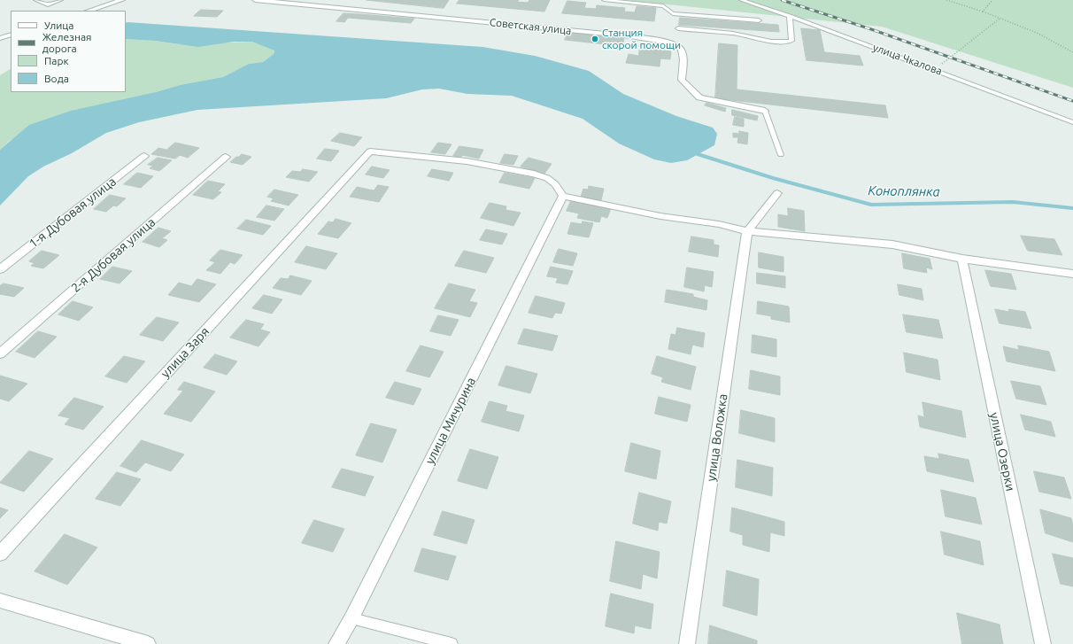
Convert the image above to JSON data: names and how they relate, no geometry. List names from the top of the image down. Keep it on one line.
{"streets":{"street":["Советская улица","1-я Дубовая улица","2-я Дубовая улица","улица Заря","улица Мичурина","улица Воложка","улица Озерки"],"lane":["улица Чкалова"]},"crossings":[["улица Заря","улица Мичурина"]],"water":["Коноплянка"],"places":["Станция скорой помощи"],"legend":["Улица","Железная дорога","Парк","Вода"]}
